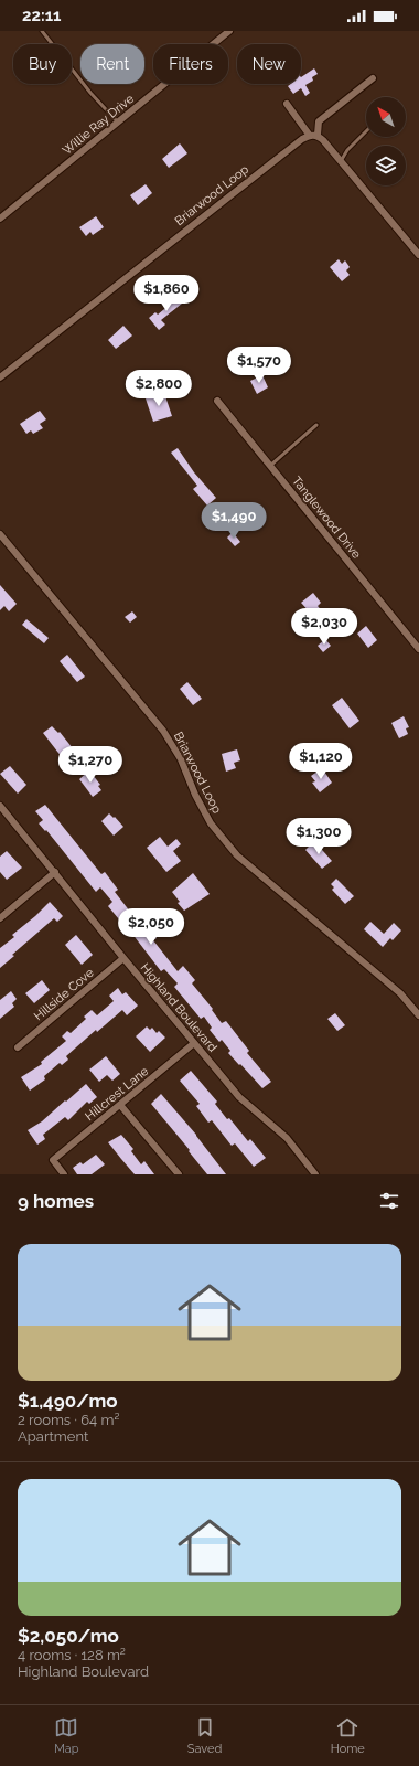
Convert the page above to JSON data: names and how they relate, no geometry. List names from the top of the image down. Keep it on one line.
{"streets":{"street":["Willie Ray Drive","Briarwood Loop","Tanglewood Drive","Hillside Cove","Highland Boulevard","Hillcrest Lane"]},"crossings":[["Hillside Cove","Highland Boulevard"],["Highland Boulevard","Hillcrest Lane"]],"north":"top left","page":{"status":"22:11","chip":["Buy","Rent","Filters","New"],"price":["$1,860","$1,570","$2,800","$1,490","$2,030","$1,120","$1,270","$1,300","$2,050"],"heading":"9 homes","list":[{"name":"$1,490/mo","note":"2 rooms · 64 m² · Apartment"},{"name":"$2,050/mo","note":"4 rooms · 128 m² · Highland Boulevard"}],"tabs":["Map","Saved","Home"]}}
